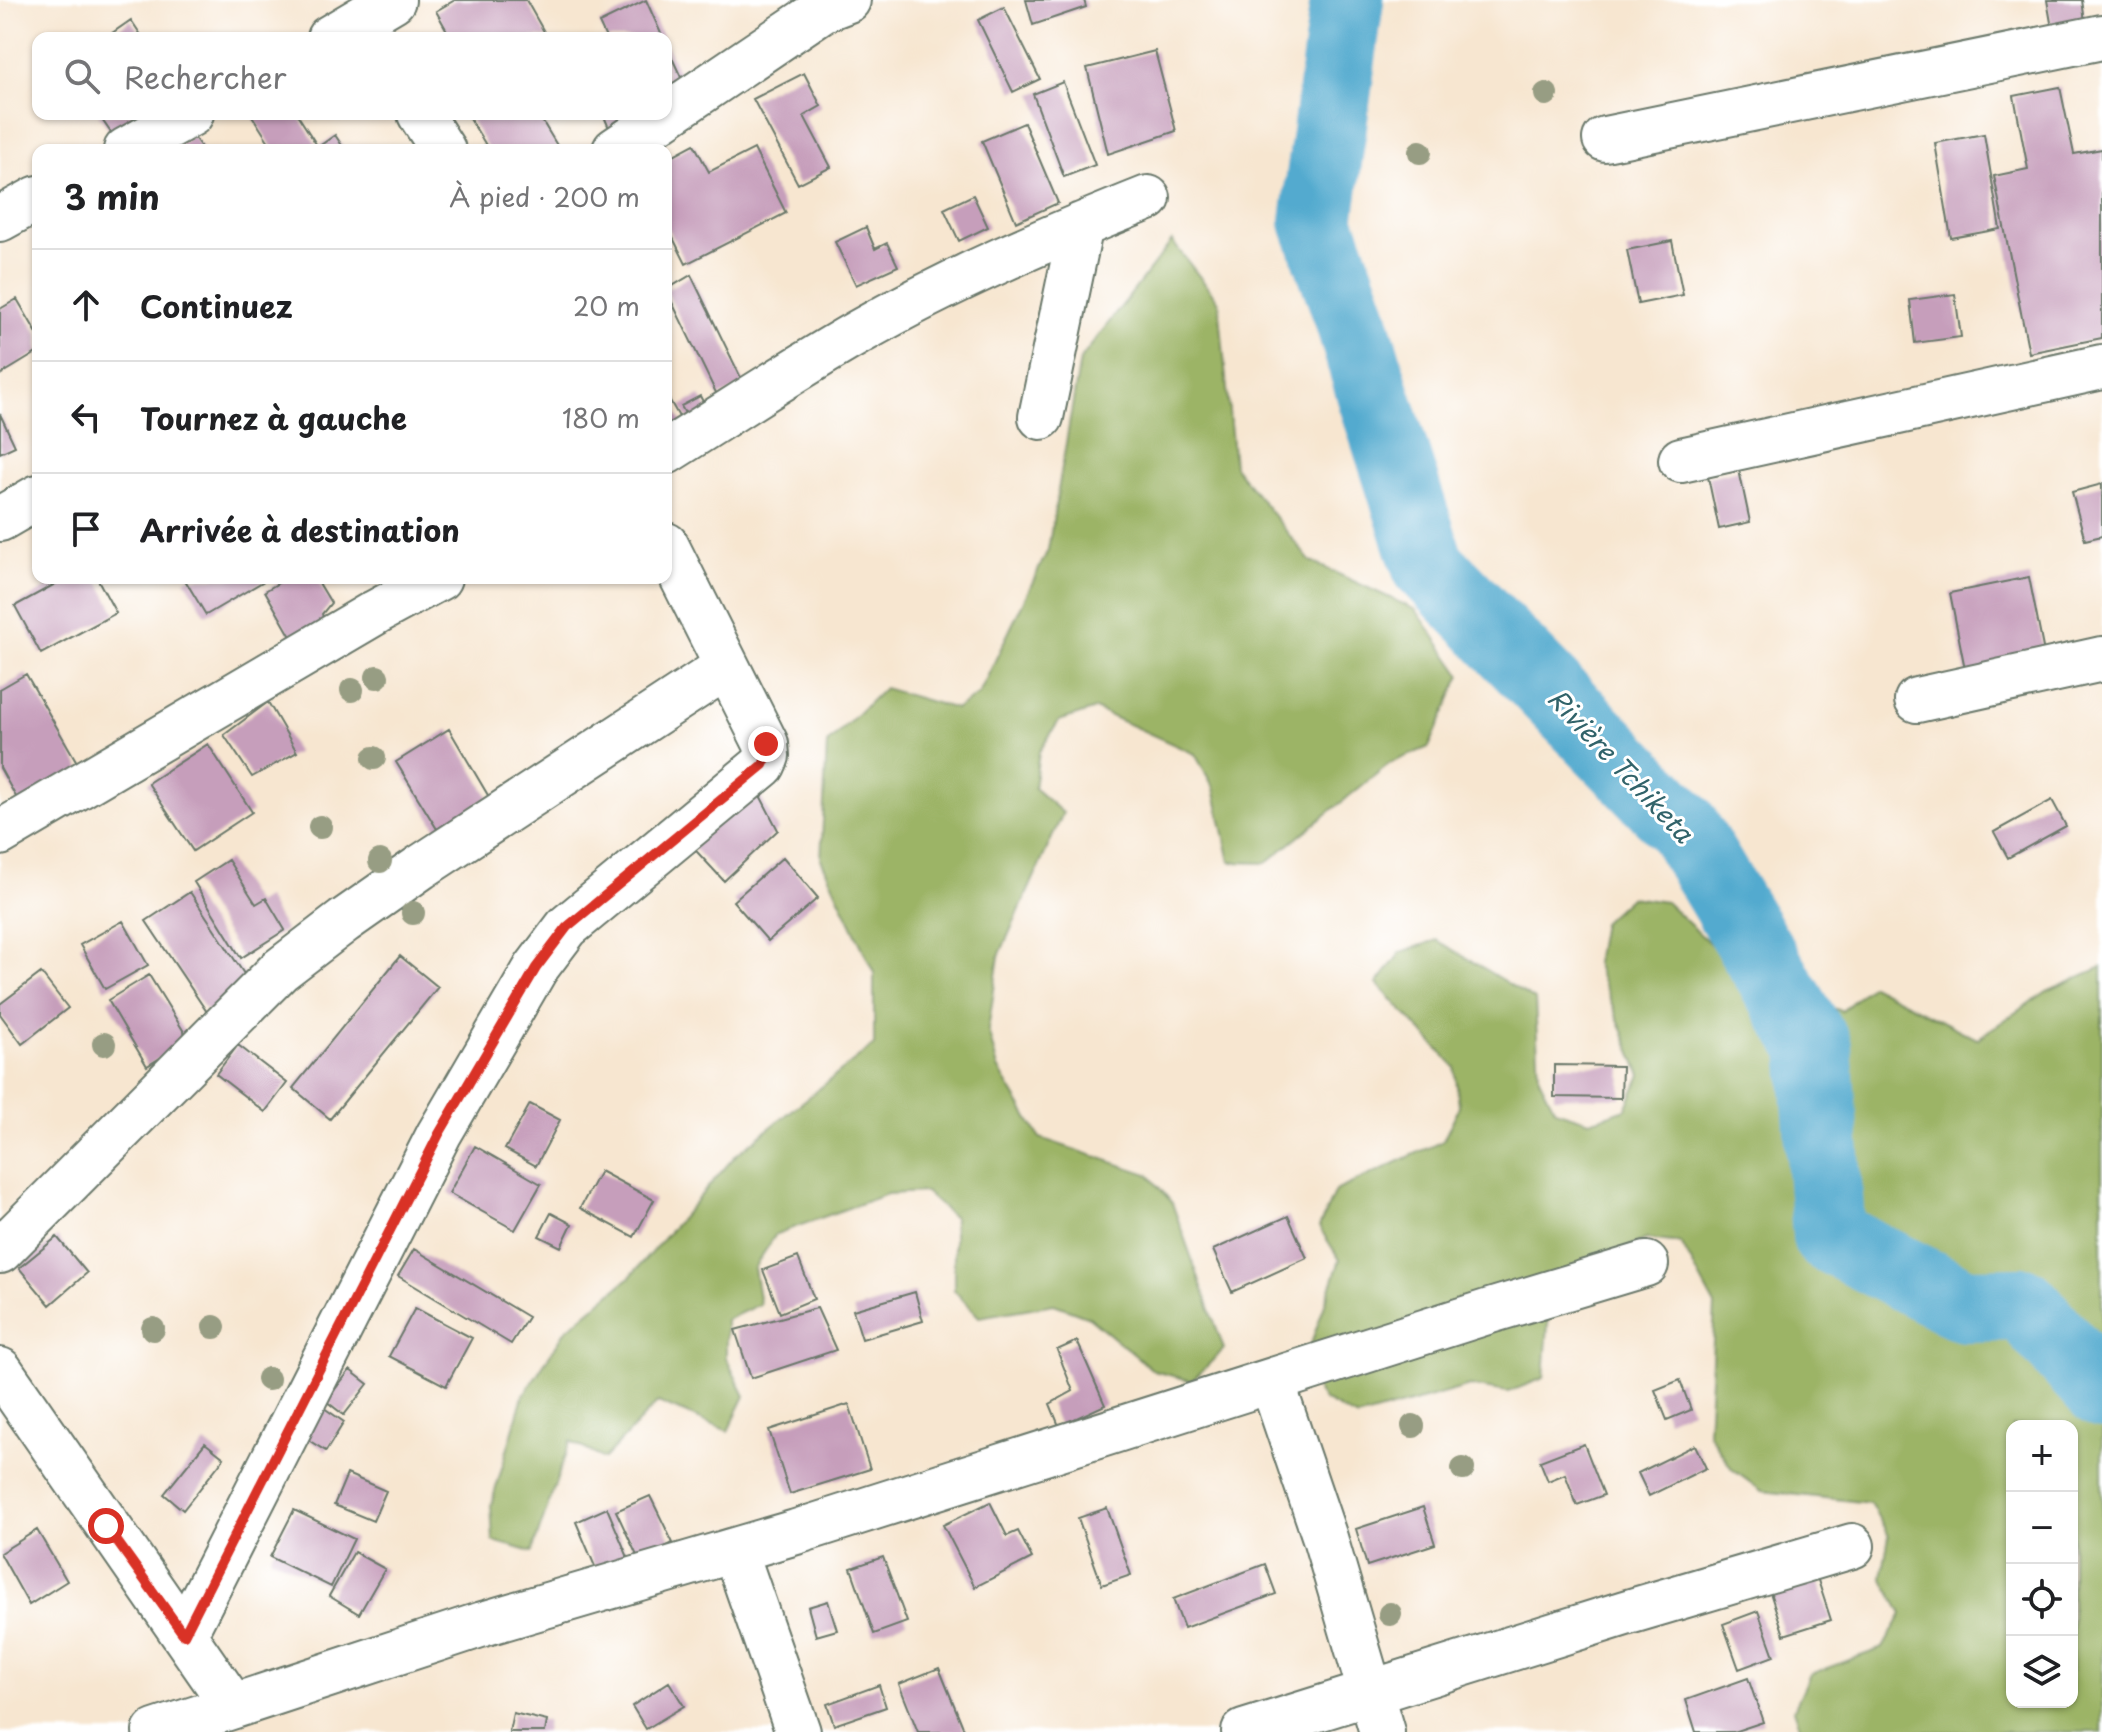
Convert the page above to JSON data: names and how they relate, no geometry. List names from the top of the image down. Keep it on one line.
{"water":["Rivière Tchiketa"],"page":{"search":"Rechercher","heading":["3 min","À pied · 200 m"],"list":[["Continuez","20 m"],["Tournez à gauche","180 m"],"Arrivée à destination"],"map_buttons":["+","−"]}}
